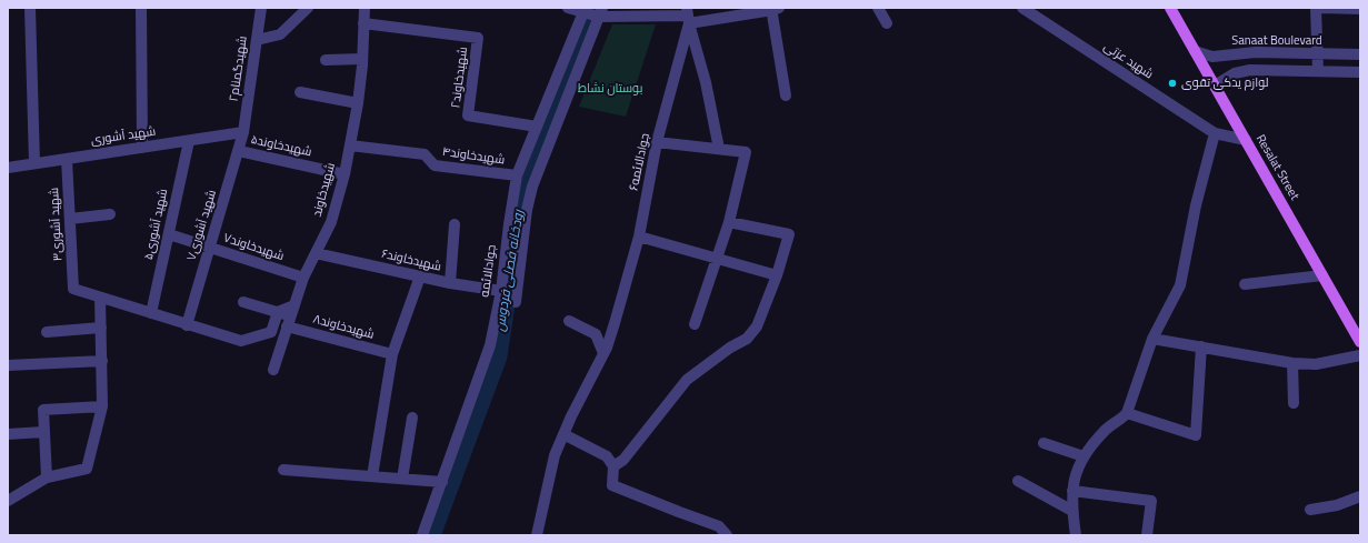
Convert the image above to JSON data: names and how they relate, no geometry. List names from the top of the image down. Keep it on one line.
{"streets":{"main road":["Resalat Street"],"street":["Sanaat Boulevard","شهید عزتی","شهیدگمنام۲","شهیدخاوند۲","شهید آشوری","شهیدخاوند۵","شهیدخاوند۴","جوادالائمه۶","شهیدخاوند","شهید آشوری۳","شهید آشوری۵","شهید آشوری۷","شهیدخاوند۷","شهیدخاوند۶","جوادالائمه","شهیدخاوند۸"]},"crossings":[["Sanaat Boulevard","Resalat Street"],["شهید عزتی","Resalat Street"],["شهیدگمنام۲","شهید آشوری"],["شهیدگمنام۲","شهید آشوری۷"],["شهیدخاوند۲","شهیدخاوند"],["شهیدخاوند۲","جوادالائمه"],["شهید آشوری","شهید آشوری۳"],["شهید آشوری","شهید آشوری۵"],["شهید آشوری","شهید آشوری۷"],["شهیدخاوند۵","شهیدخاوند"],["شهیدخاوند۵","شهید آشوری۷"],["شهیدخاوند۴","شهیدخاوند"],["شهیدخاوند۴","جوادالائمه"],["شهیدخاوند","شهیدخاوند۷"],["شهیدخاوند","شهیدخاوند۶"],["شهیدخاوند","شهیدخاوند۸"],["شهید آشوری۵","شهیدخاوند۷"],["شهید آشوری۷","شهیدخاوند۷"],["شهیدخاوند۶","جوادالائمه"]],"water":["رودخانه فصلی فردوس"],"parks":["بوستان نشاط"],"places":["لوازم یدکی تقوی"]}
